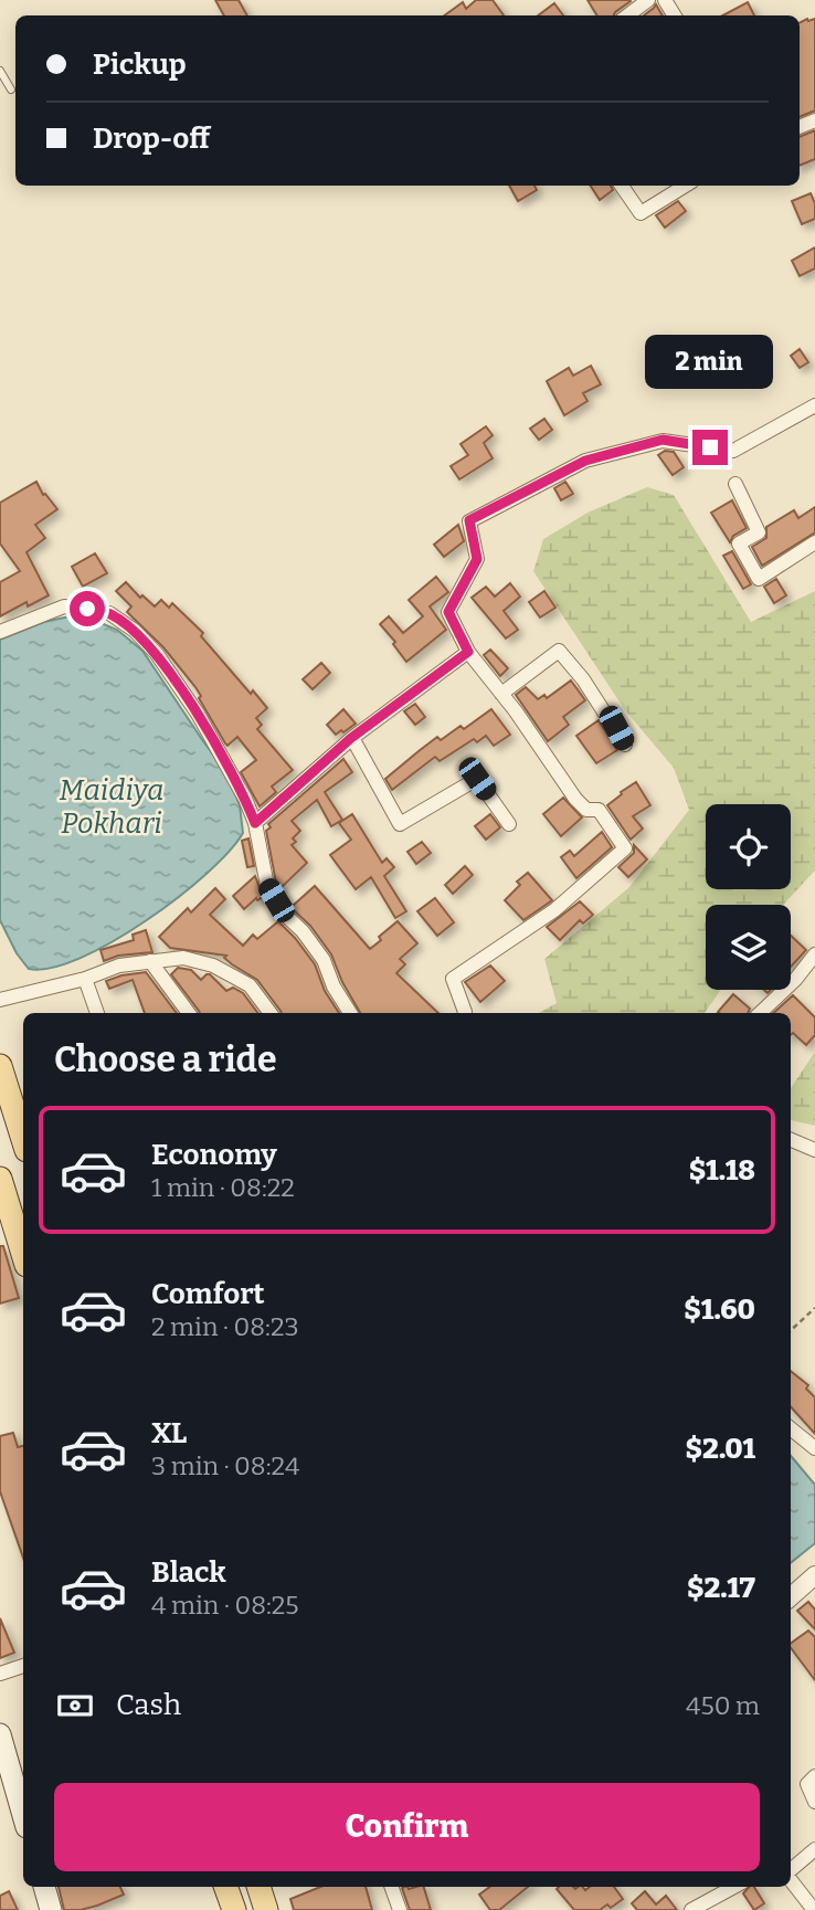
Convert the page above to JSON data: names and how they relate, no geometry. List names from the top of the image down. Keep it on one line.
{"water":["Maidiya Pokhari"],"page":{"banner":["Pickup","Drop-off"],"bubble":"2 min","heading":"Choose a ride","list":[{"name":"Economy","note":"1 min · 08:22","value":"$1.18"},{"name":"Comfort","note":"2 min · 08:23","value":"$1.60"},{"name":"XL","note":"3 min · 08:24","value":"$2.01"},{"name":"Black","note":"4 min · 08:25","value":"$2.17"}],"pay":["Cash","450 m"],"buttons":"Confirm"}}
